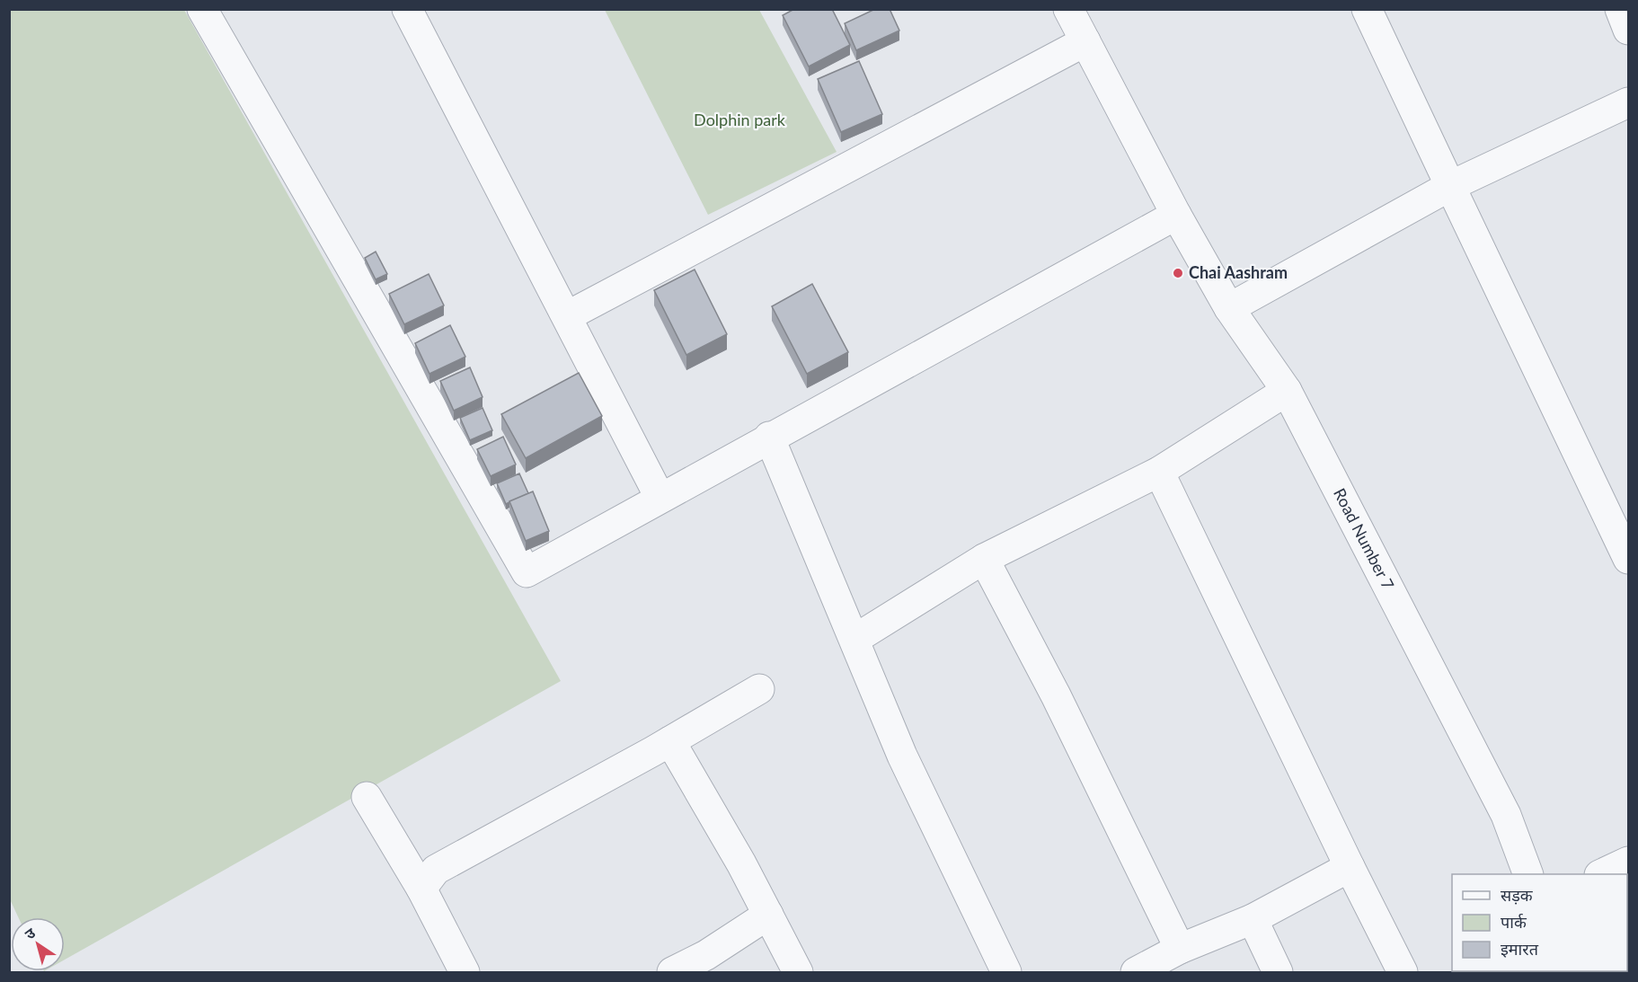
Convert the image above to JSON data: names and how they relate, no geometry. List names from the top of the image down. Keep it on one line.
{"streets":{"street":["Road Number 7"]},"parks":["Dolphin park"],"places":["Chai Aashram"],"legend":["सड़क","पार्क","इमारत"],"north":"top left"}
